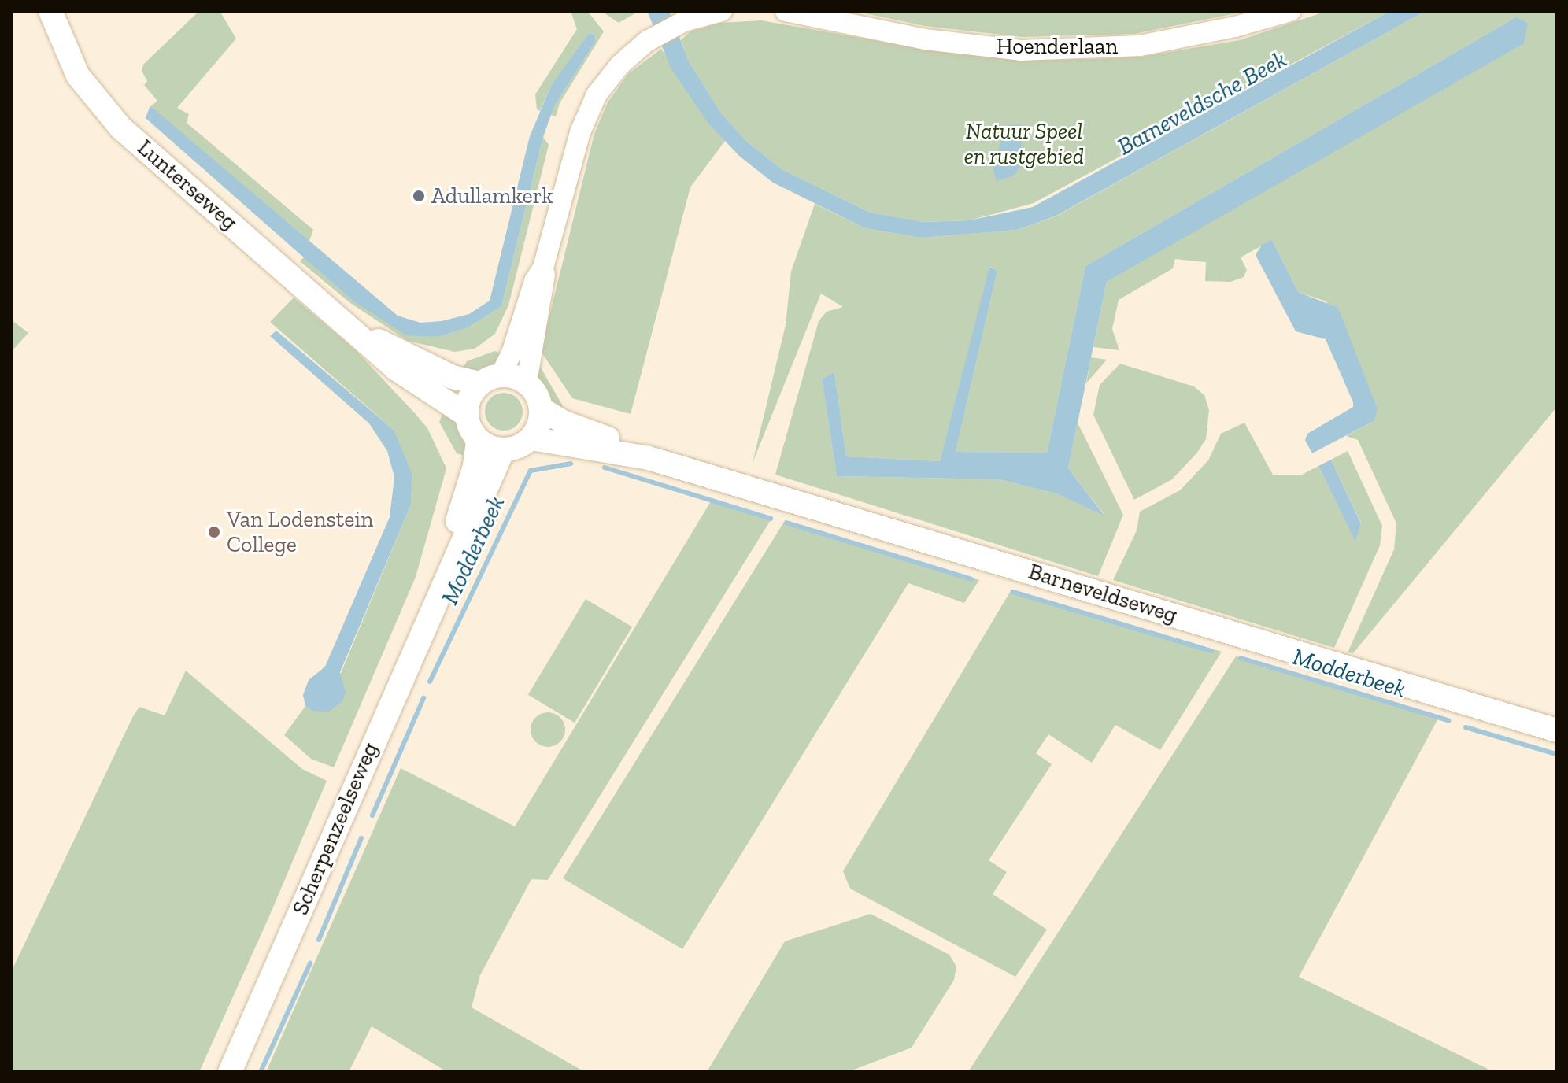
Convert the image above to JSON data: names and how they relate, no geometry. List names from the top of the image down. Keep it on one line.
{"streets":{"main road":["Lunterseweg","Barneveldseweg","Scherpenzeelseweg"],"street":["Hoenderlaan"]},"crossings":[["Lunterseweg","Barneveldseweg"],["Lunterseweg","Scherpenzeelseweg"],["Barneveldseweg","Scherpenzeelseweg"]],"water":["Barneveldsche Beek","Modderbeek"],"parks":["Natuur Speel en rustgebied"],"places":["Adullamkerk","Van Lodenstein College"]}
